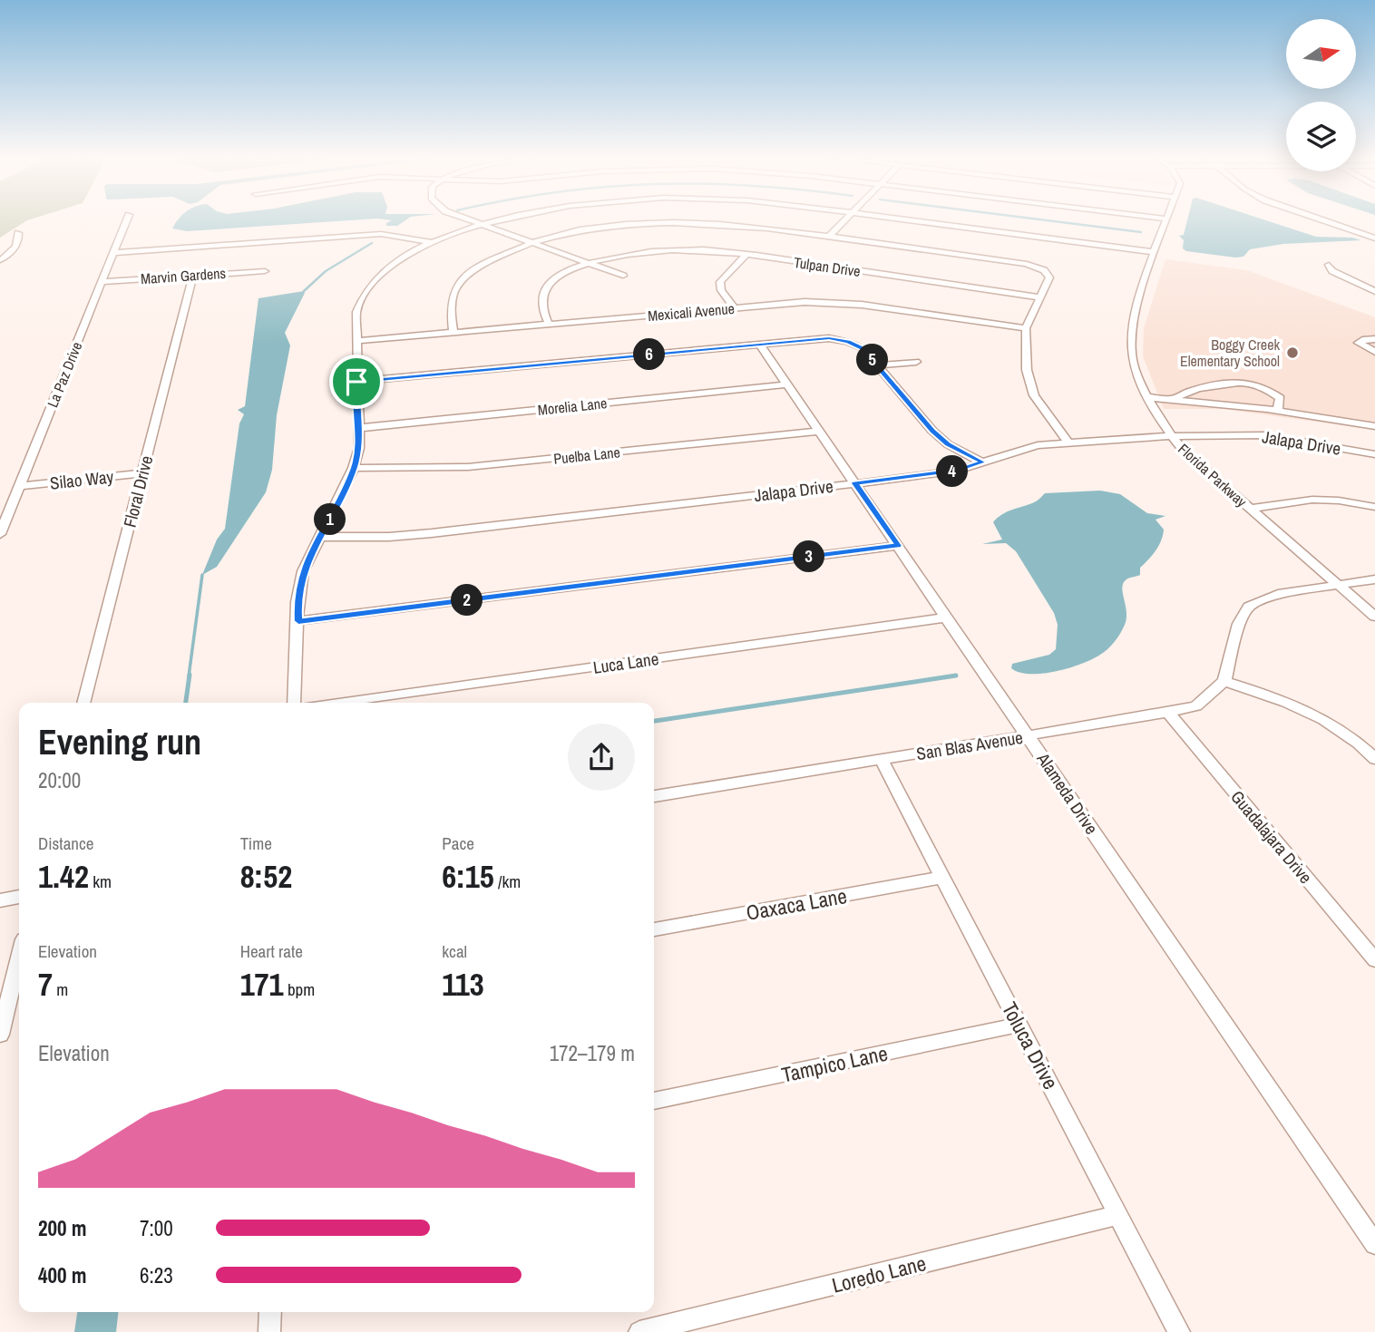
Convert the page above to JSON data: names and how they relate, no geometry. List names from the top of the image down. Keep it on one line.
{"streets":{"street":["Tulpan Drive","Marvin Gardens","Mexicali Avenue","La Paz Drive","Morelia Lane","Jalapa Drive","Puelba Lane","Florida Parkway","Silao Way","Floral Drive","Luca Lane","San Blas Avenue","Alameda Drive","Guadalajara Drive","Oaxaca Lane","Toluca Drive","Tampico Lane","Loredo Lane"]},"crossings":[["Tulpan Drive","Mexicali Avenue"],["Marvin Gardens","La Paz Drive"],["Marvin Gardens","Floral Drive"],["La Paz Drive","Silao Way"],["Morelia Lane","Alameda Drive"],["Jalapa Drive","Florida Parkway"],["Jalapa Drive","Alameda Drive"],["Puelba Lane","Alameda Drive"],["Silao Way","Floral Drive"],["Luca Lane","Alameda Drive"],["San Blas Avenue","Alameda Drive"],["San Blas Avenue","Guadalajara Drive"],["San Blas Avenue","Toluca Drive"],["Oaxaca Lane","Toluca Drive"],["Toluca Drive","Tampico Lane"],["Toluca Drive","Loredo Lane"]],"places":["Boggy Creek Elementary School"],"north":"right","page":{"pins":["6","5","4","1","3","2"],"heading":["Evening run","20:00"],"stats":[["Distance","1.42 km"],["Time","8:52"],["Pace","6:15 /km"],["Elevation","7 m"],["Heart rate","171 bpm"],["kcal","113"]],"chart":["Elevation","172–179 m"],"list":[{"name":"200 m","note":"7:00"},{"name":"400 m","note":"6:23"}]}}
